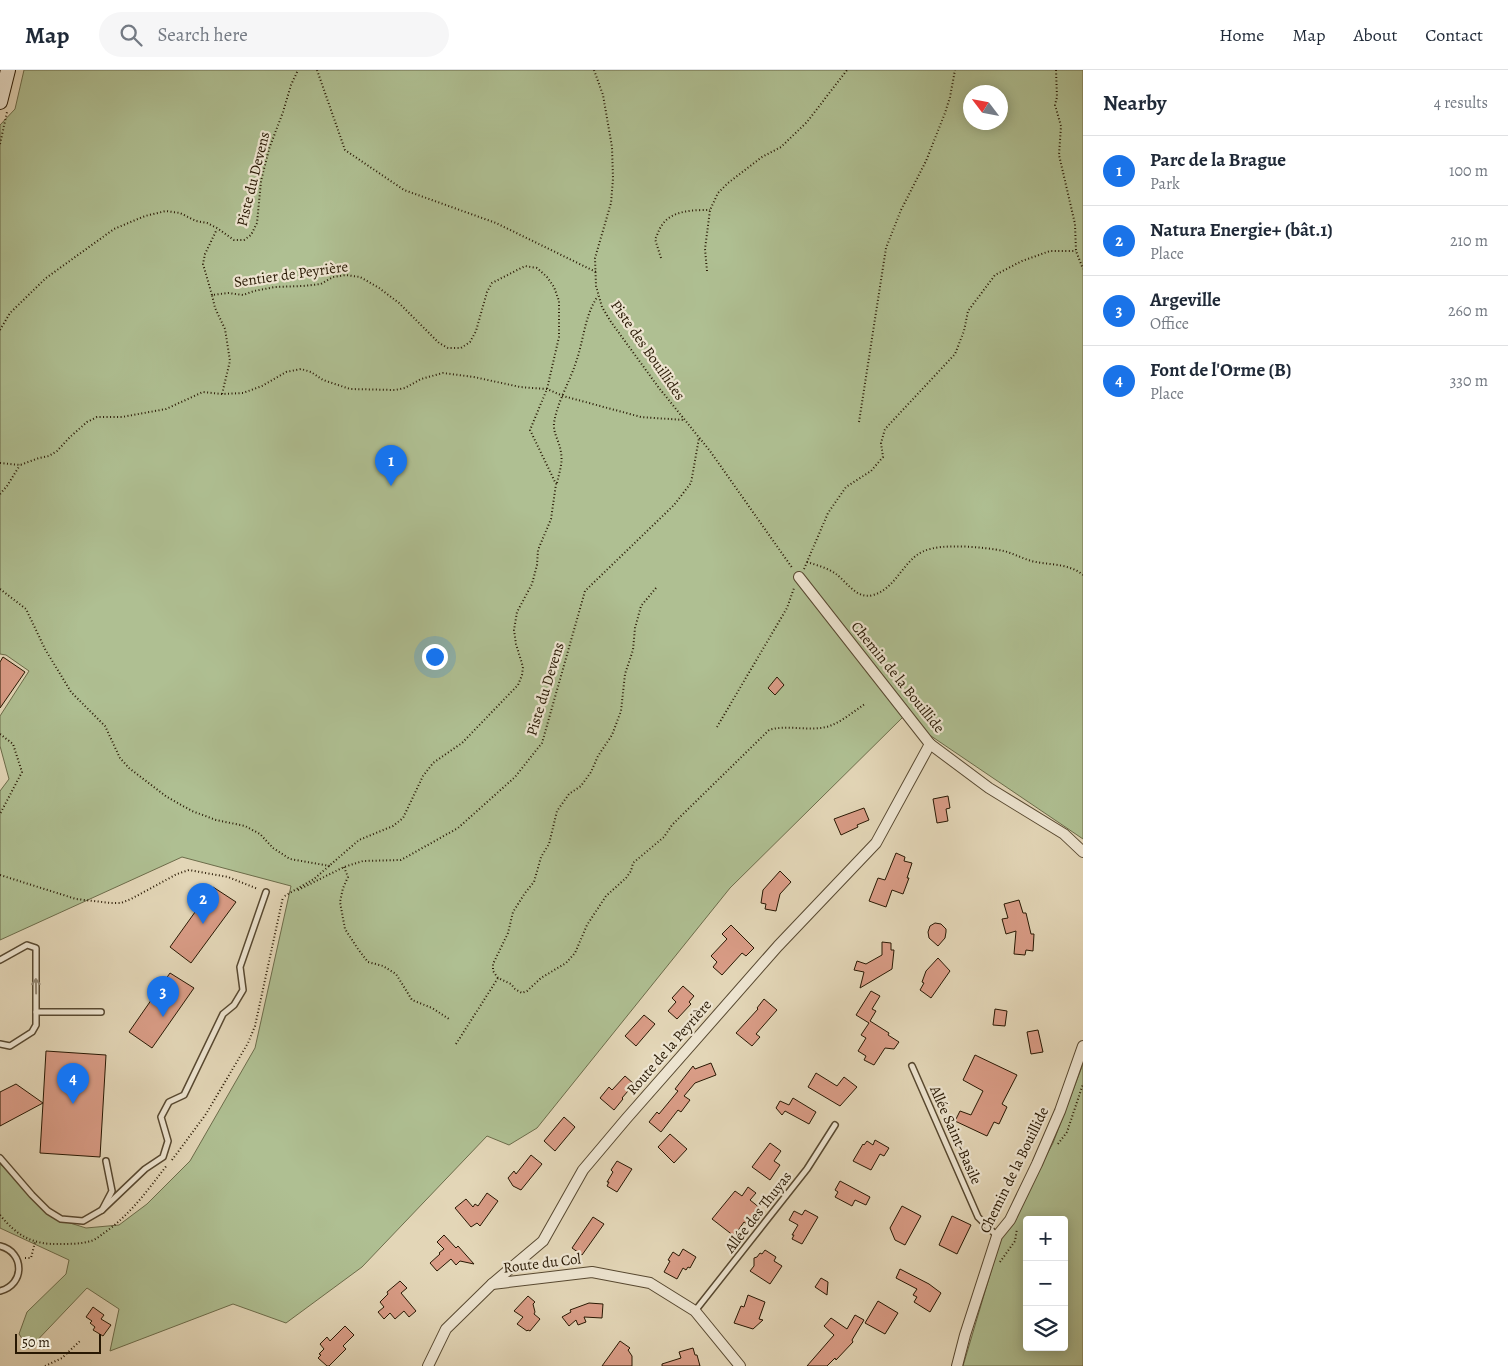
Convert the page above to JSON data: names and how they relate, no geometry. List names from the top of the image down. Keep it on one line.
{"streets":{"street":["Chemin de la Bouillide","Route de la Peyrière","Route du Col"],"lane":["Allée Saint-Basile","Allée des Thuyas"],"path":["Piste du Devens","Sentier de Peyrière","Piste des Bouillides"]},"crossings":[["Piste du Devens","Piste des Bouillides"],["Piste des Bouillides","Chemin de la Bouillide"],["Chemin de la Bouillide","Route de la Peyrière"],["Chemin de la Bouillide","Allée Saint-Basile"],["Route de la Peyrière","Route du Col"],["Allée des Thuyas","Route du Col"]],"scale_bar":"50 m","north":"top left","page":{"header":"Map","search":"Search here","nav":["Home","Map","About","Contact"],"heading":["Nearby","4 results"],"list":[{"mark":"1","name":"Parc de la Brague","note":"Park","value":"100 m"},{"mark":"2","name":"Natura Energie+ (bât.1)","note":"Place","value":"210 m"},{"mark":"3","name":"Argeville","note":"Office","value":"260 m"},{"mark":"4","name":"Font de l'Orme (B)","note":"Place","value":"330 m"}],"pins":["1","2","3","4"],"map_buttons":["+","−"],"scale":"50 m"}}
